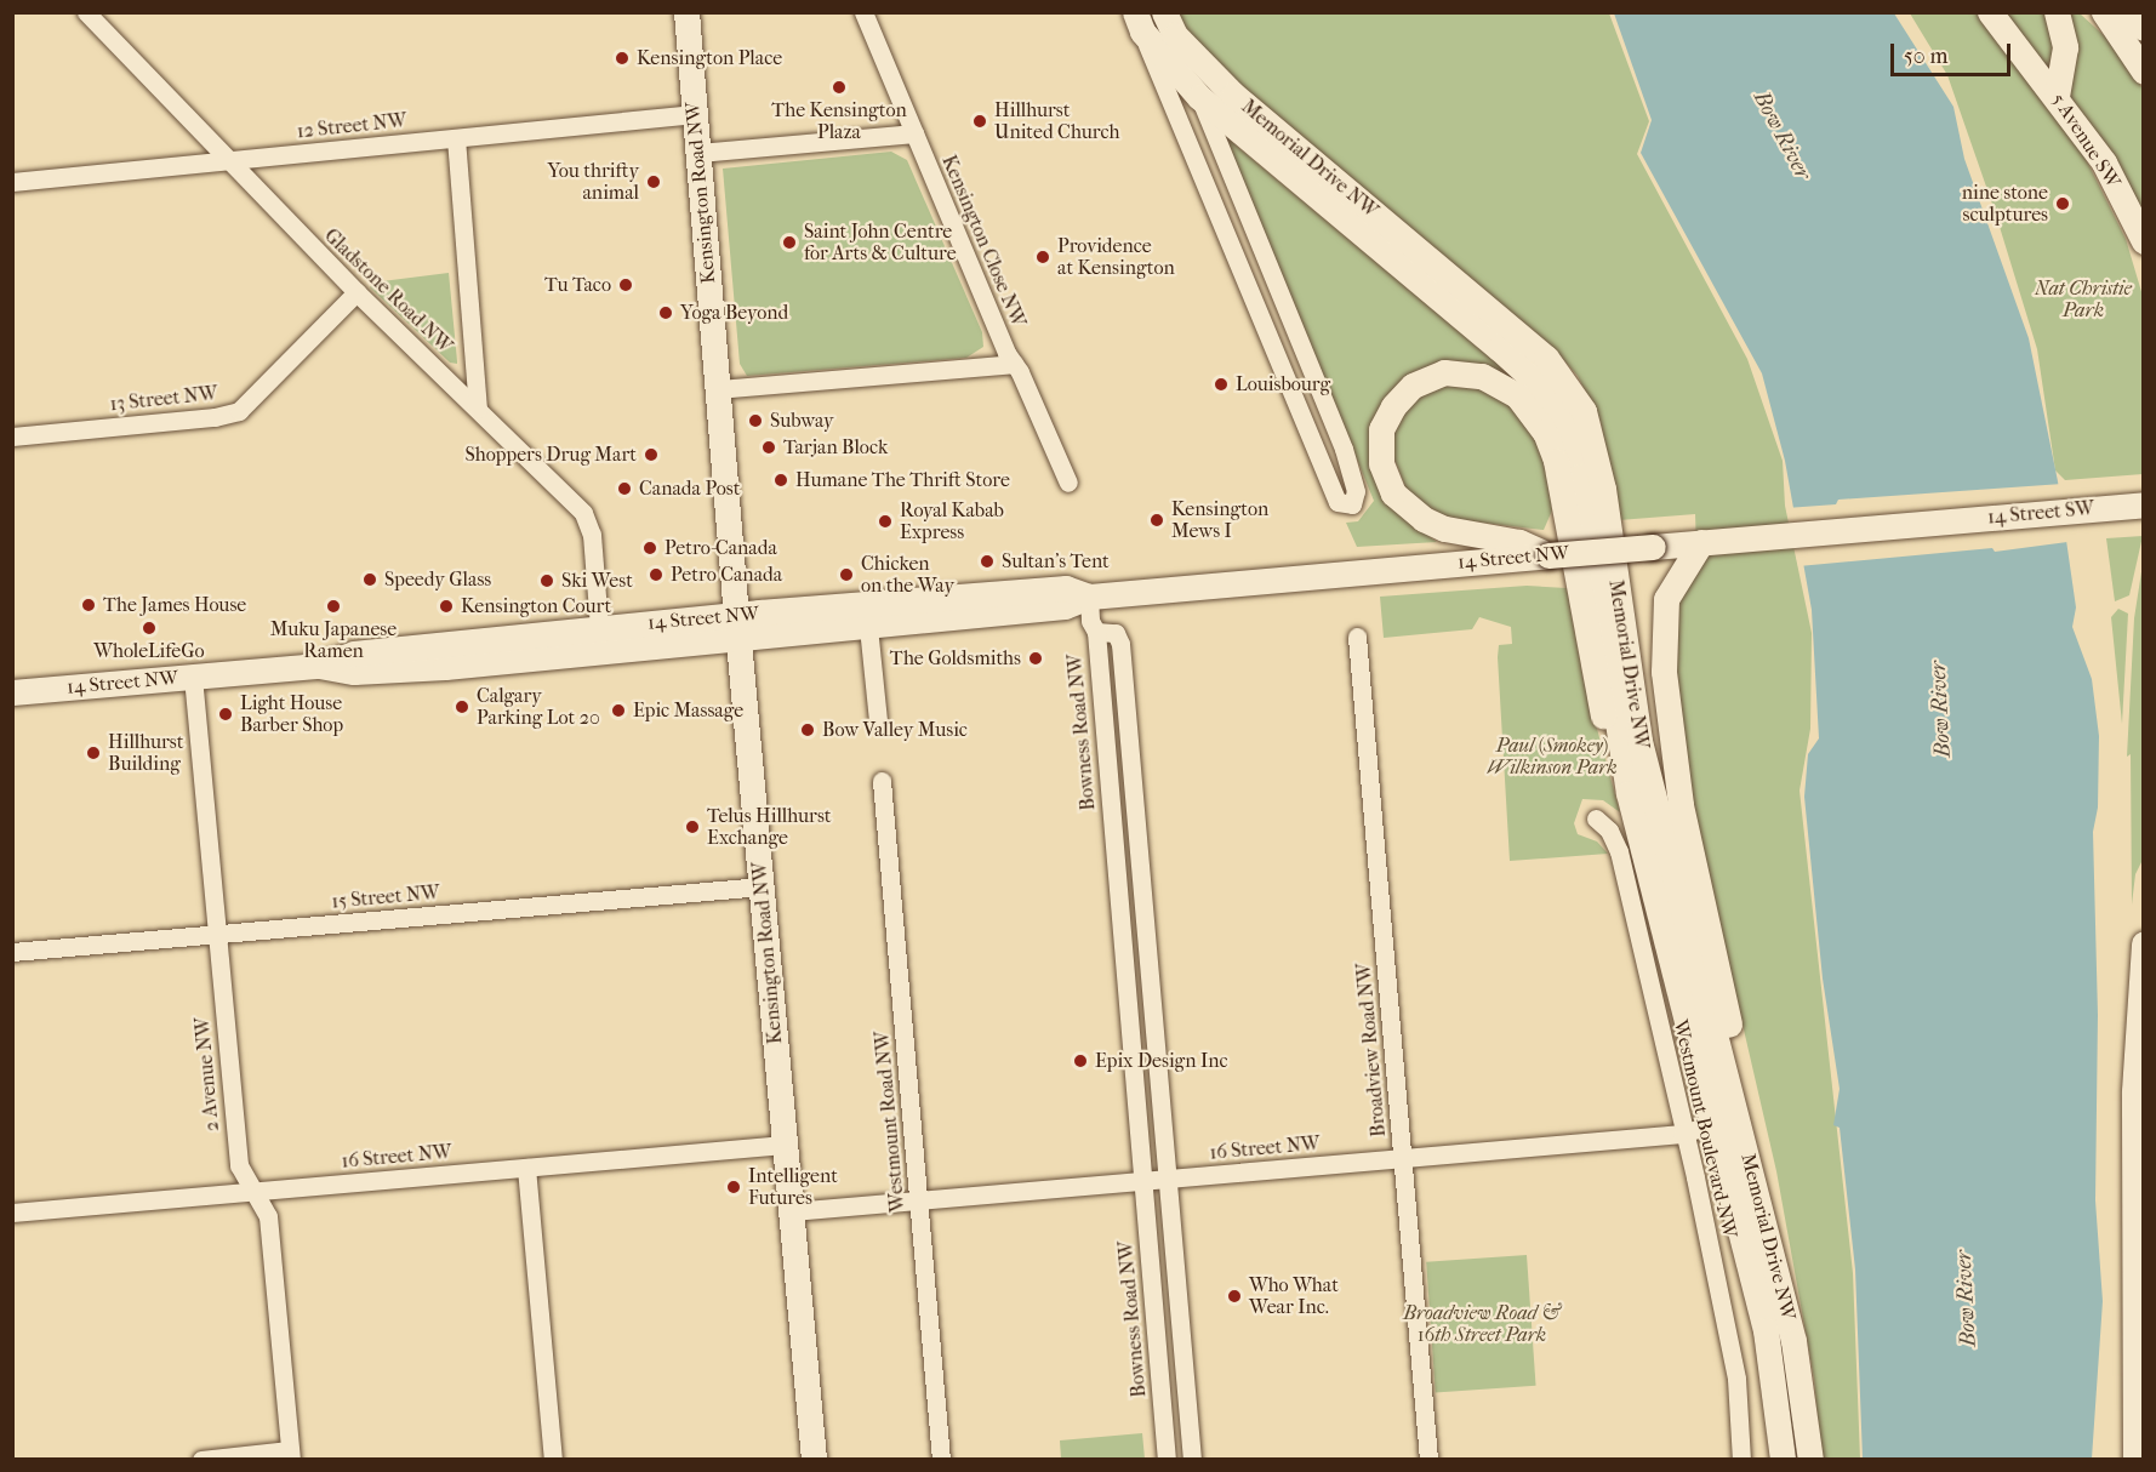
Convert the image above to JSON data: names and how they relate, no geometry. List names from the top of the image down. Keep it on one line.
{"streets":{"main road":["5 Avenue SW","Memorial Drive NW","Kensington Road NW","14 Street SW","14 Street NW"],"street":["12 Street NW","Kensington Close NW","Gladstone Road NW","13 Street NW","Bowness Road NW","15 Street NW","Broadview Road NW","2 Avenue NW","Westmount Road NW","Westmount Boulevard NW","16 Street NW"]},"crossings":[["12 Street NW","Kensington Road NW"],["12 Street NW","Gladstone Road NW"],["Memorial Drive NW","16 Street NW"],["Kensington Road NW","14 Street NW"],["Kensington Road NW","15 Street NW"],["Kensington Road NW","16 Street NW"],["Gladstone Road NW","13 Street NW"],["Gladstone Road NW","14 Street NW"],["14 Street SW","14 Street NW"],["14 Street NW","2 Avenue NW"],["Bowness Road NW","16 Street NW"],["15 Street NW","2 Avenue NW"],["Broadview Road NW","16 Street NW"],["2 Avenue NW","16 Street NW"],["Westmount Road NW","16 Street NW"],["Westmount Boulevard NW","16 Street NW"]],"water":["Bow River"],"parks":["Nat Christie Park","Paul (Smokey) Wilkinson Park","Broadview Road & 16th Street Park"],"places":["Kensington Place","The Kensington Plaza","Hillhurst United Church","You thrifty animal","nine stone sculptures","Saint John Centre for Arts & Culture","Providence at Kensington","Tu Taco","Yoga Beyond","Louisbourg","Subway","Tarjan Block","Shoppers Drug Mart","Humane The Thrift Store","Canada Post","Kensington Mews I","Royal Kabab Express","Petro-Canada","Sultan's Tent","Petro Canada","Chicken on the Way","Speedy Glass","Ski West","The James House","Muku Japanese Ramen","Kensington Court","WholeLifeGo","The Goldsmiths","Calgary Parking Lot 20","Epic Massage","Light House Barber Shop","Bow Valley Music","Hillhurst Building","Telus Hillhurst Exchange","Epix Design Inc","Intelligent Futures","Who What Wear Inc."],"scale_bar":"50 m"}
